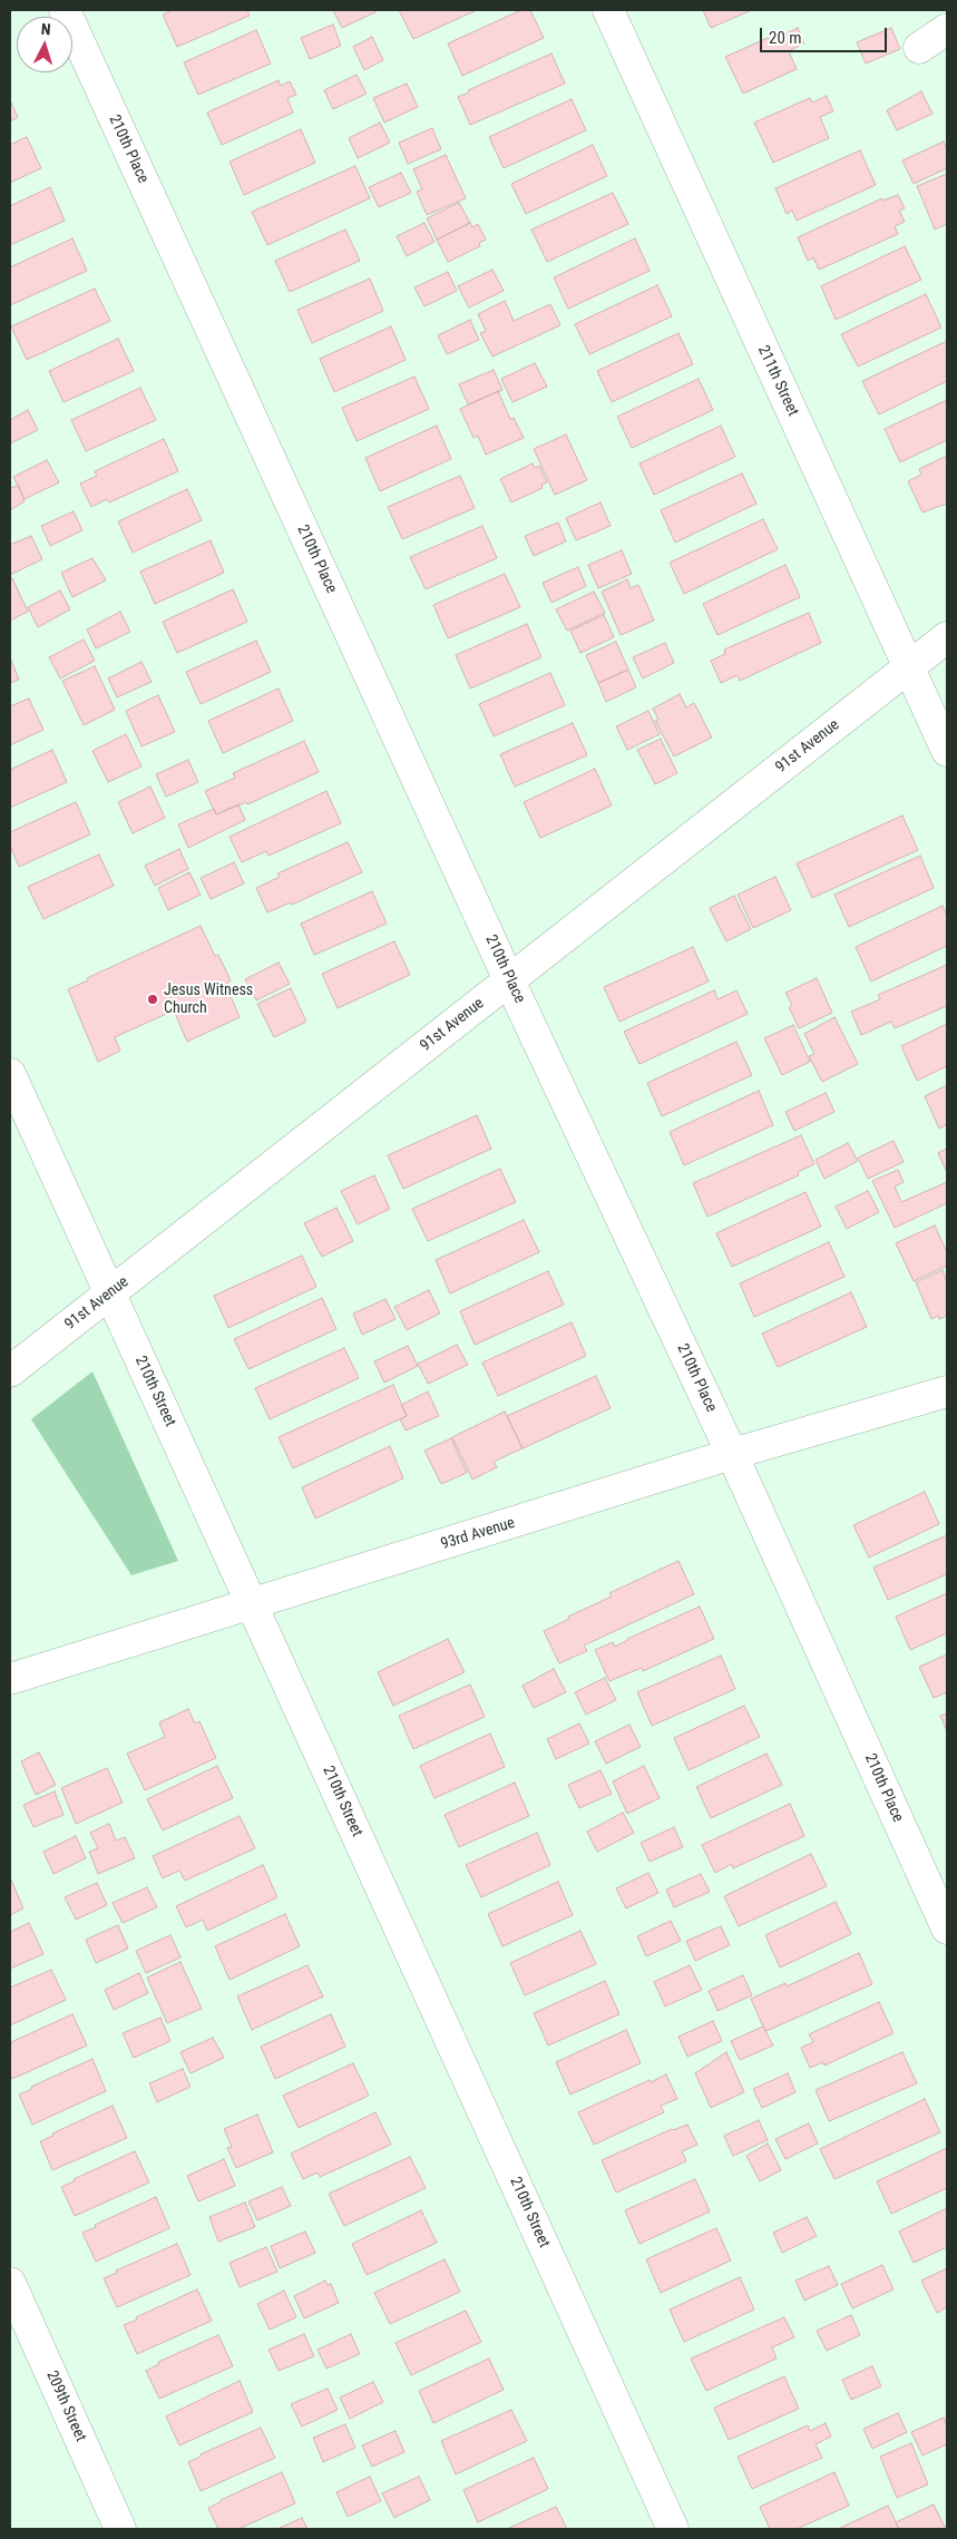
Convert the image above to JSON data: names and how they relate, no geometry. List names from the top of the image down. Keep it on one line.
{"streets":{"street":["210th Place","211th Street","91st Avenue","210th Street","93rd Avenue","209th Street"]},"crossings":[["210th Place","91st Avenue"],["210th Place","93rd Avenue"],["211th Street","91st Avenue"],["91st Avenue","210th Street"],["210th Street","93rd Avenue"]],"places":["Jesus Witness Church"],"scale_bar":"20 m","north":"top"}
